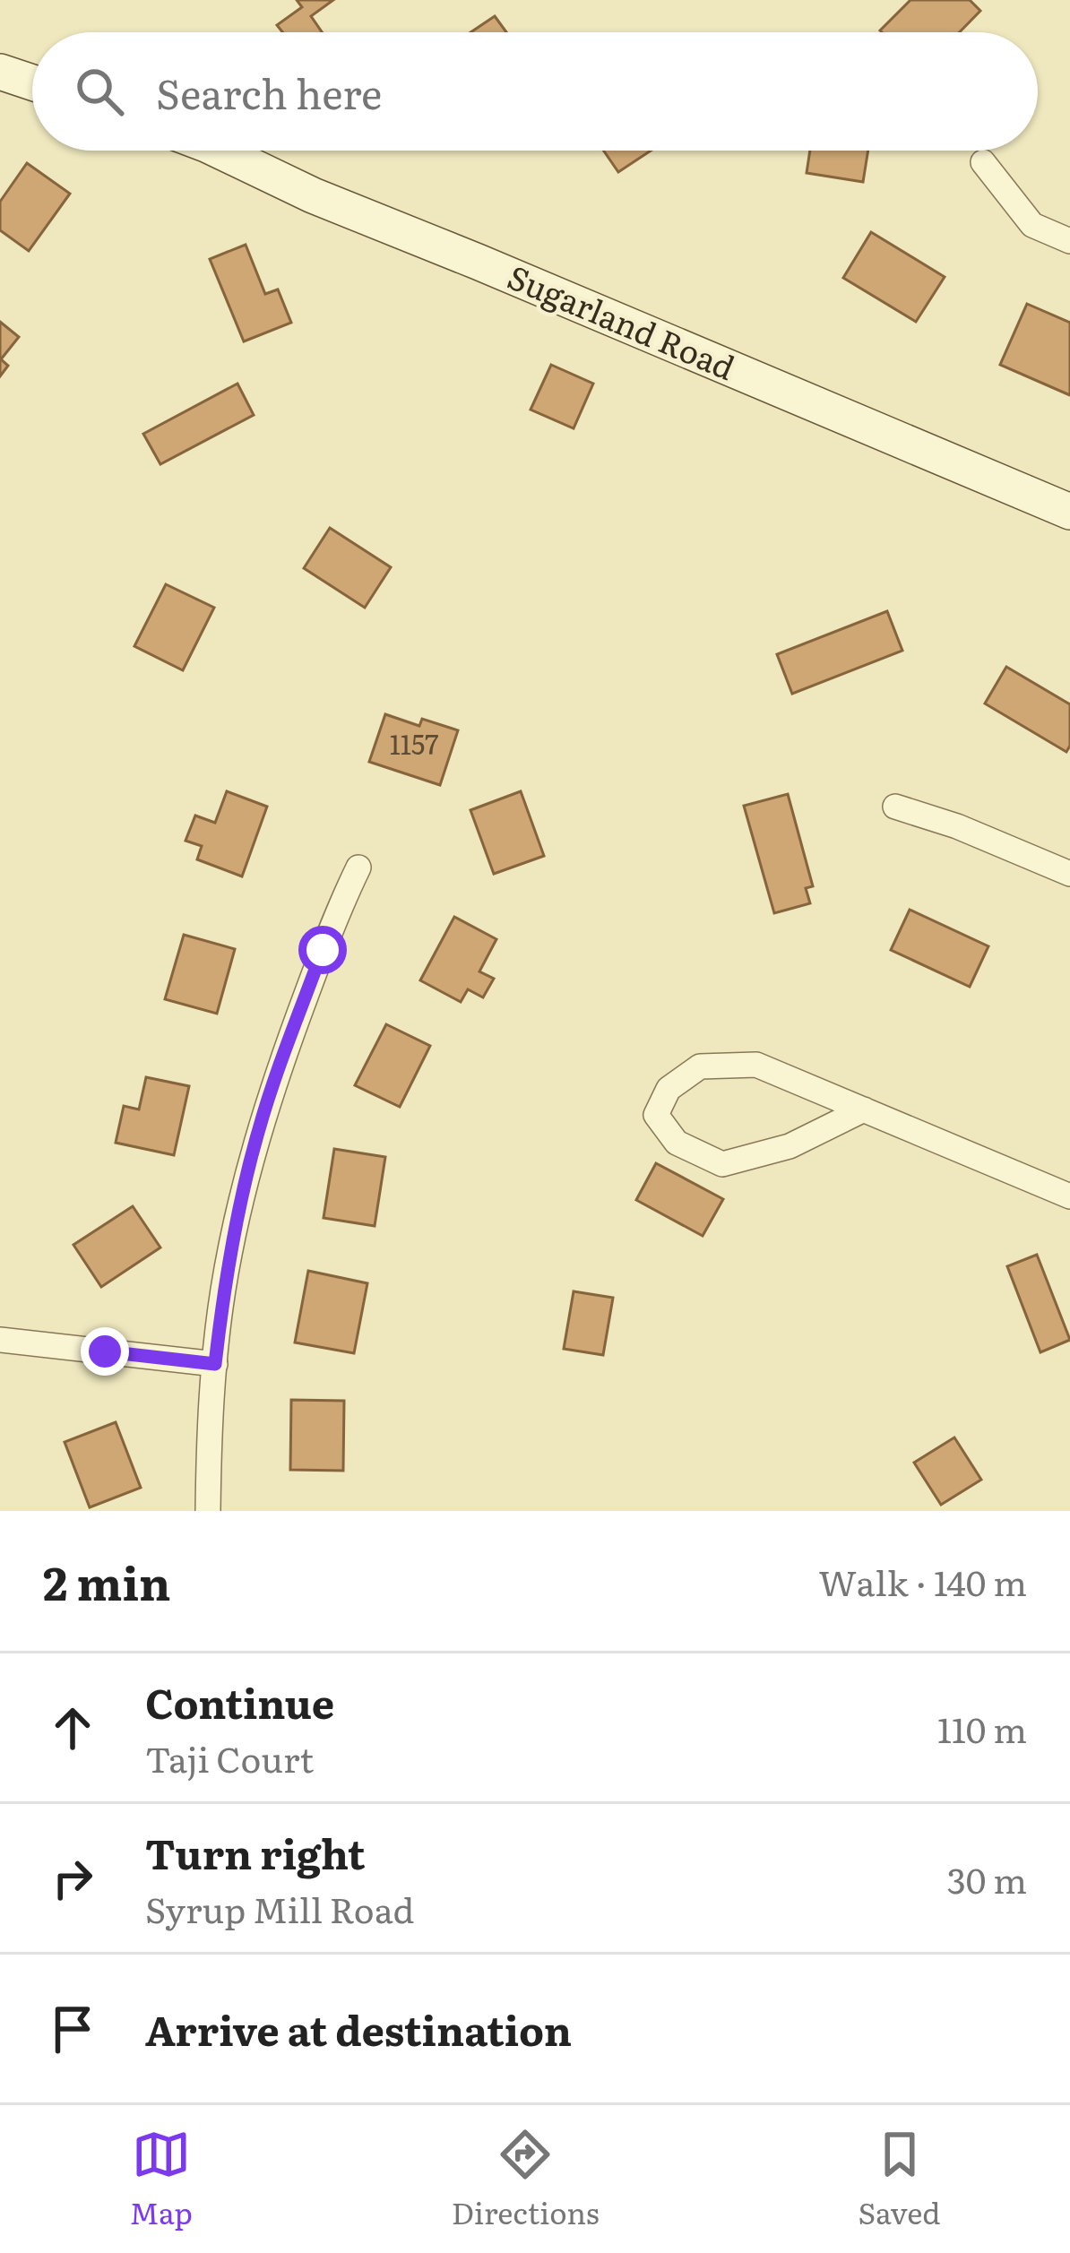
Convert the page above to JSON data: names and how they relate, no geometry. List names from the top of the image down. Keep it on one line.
{"streets":{"street":["Sugarland Road"]},"house_numbers":["1157"],"page":{"search":"Search here","heading":["2 min","Walk · 140 m"],"list":[["Continue","Taji Court","110 m"],["Turn right","Syrup Mill Road","30 m"],"Arrive at destination"],"nav":["Map","Directions","Saved"]}}
